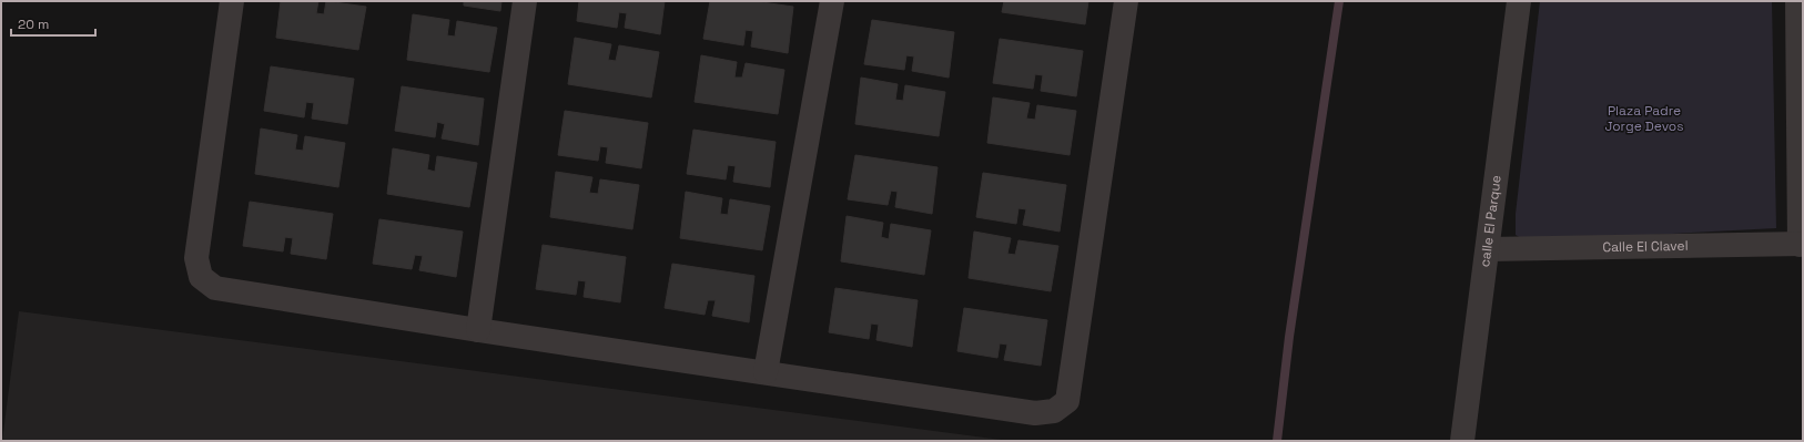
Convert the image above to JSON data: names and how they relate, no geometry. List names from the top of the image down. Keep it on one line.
{"streets":{"street":["calle El Parque","Calle El Clavel"]},"crossings":[["calle El Parque","Calle El Clavel"]],"parks":["Plaza Padre Jorge Devos"],"scale_bar":"20 m"}
